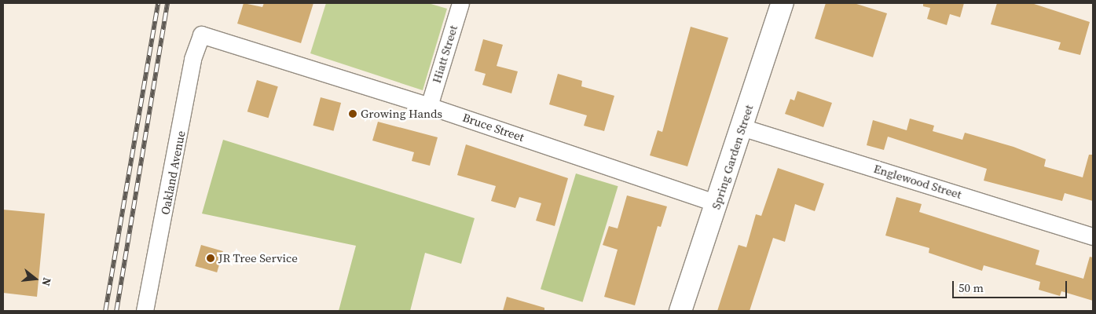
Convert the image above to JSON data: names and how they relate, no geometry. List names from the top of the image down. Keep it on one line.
{"streets":{"main road":["Spring Garden Street"],"street":["Hiatt Street","Bruce Street","Oakland Avenue","Englewood Street"]},"crossings":[["Hiatt Street","Bruce Street"],["Bruce Street","Spring Garden Street"],["Bruce Street","Oakland Avenue"],["Spring Garden Street","Englewood Street"]],"places":["Growing Hands","JR Tree Service"],"scale_bar":"50 m","north":"right"}
